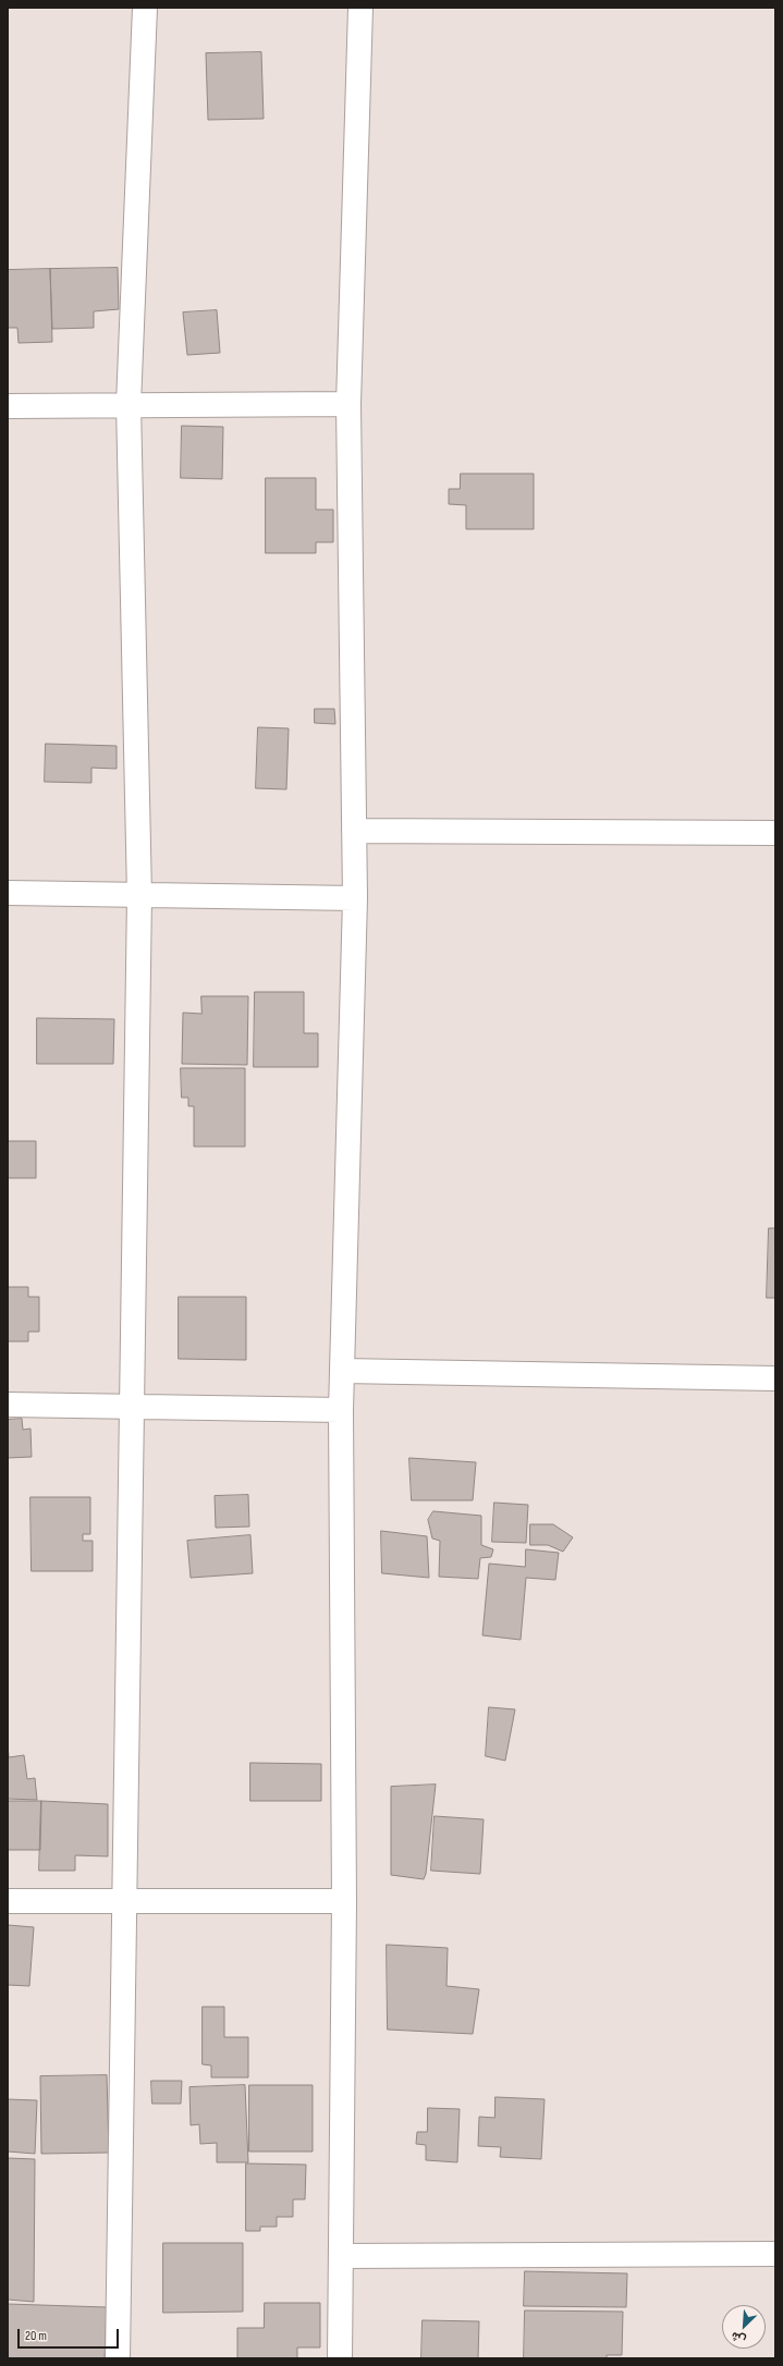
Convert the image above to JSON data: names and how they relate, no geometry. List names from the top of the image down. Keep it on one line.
{"scale_bar":"20 m","north":"bottom left"}
